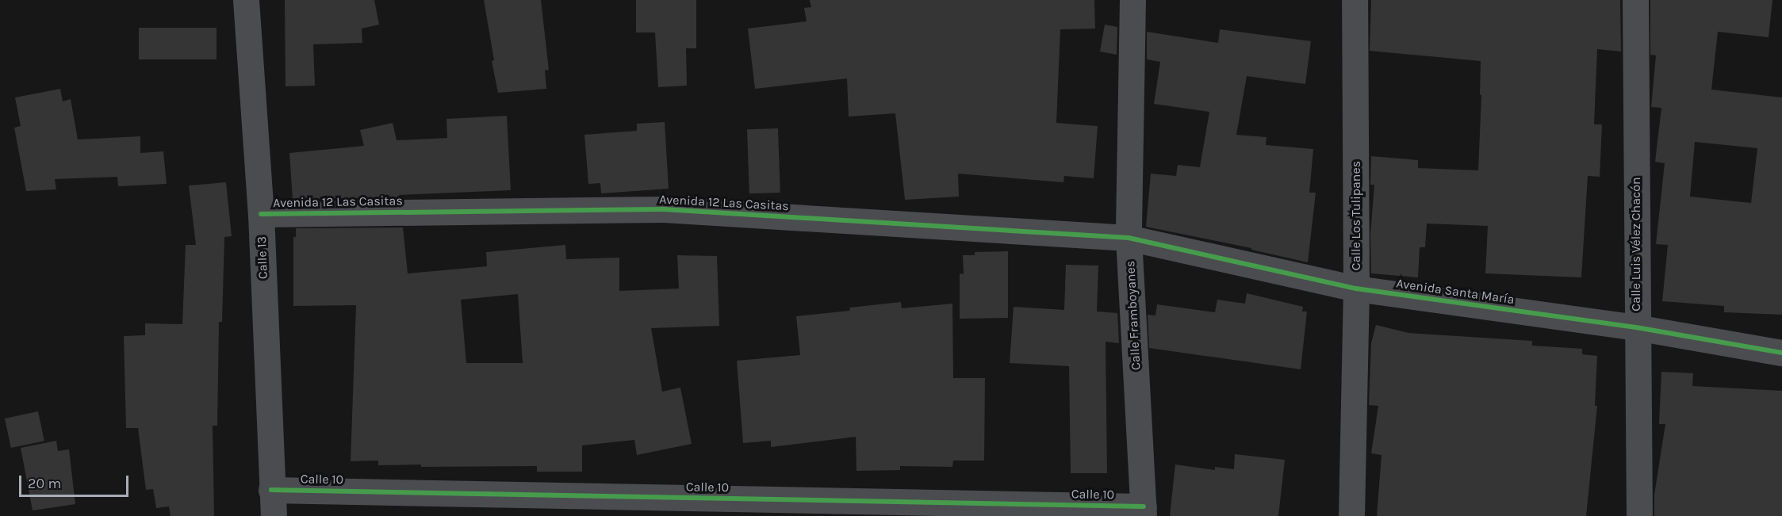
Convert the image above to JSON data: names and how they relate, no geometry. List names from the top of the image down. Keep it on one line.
{"streets":{"street":["Avenida 12 Las Casitas","Calle Los Tulipanes","Calle Luis Vélez Chacón","Calle 13","Avenida Santa María","Calle Framboyanes","Calle 10"]},"crossings":[["Avenida 12 Las Casitas","Calle 13"],["Avenida 12 Las Casitas","Avenida Santa María"],["Avenida 12 Las Casitas","Calle Framboyanes"],["Calle Los Tulipanes","Avenida Santa María"],["Calle Luis Vélez Chacón","Avenida Santa María"],["Calle 13","Calle 10"],["Avenida Santa María","Calle Framboyanes"],["Calle Framboyanes","Calle 10"]],"scale_bar":"20 m"}
